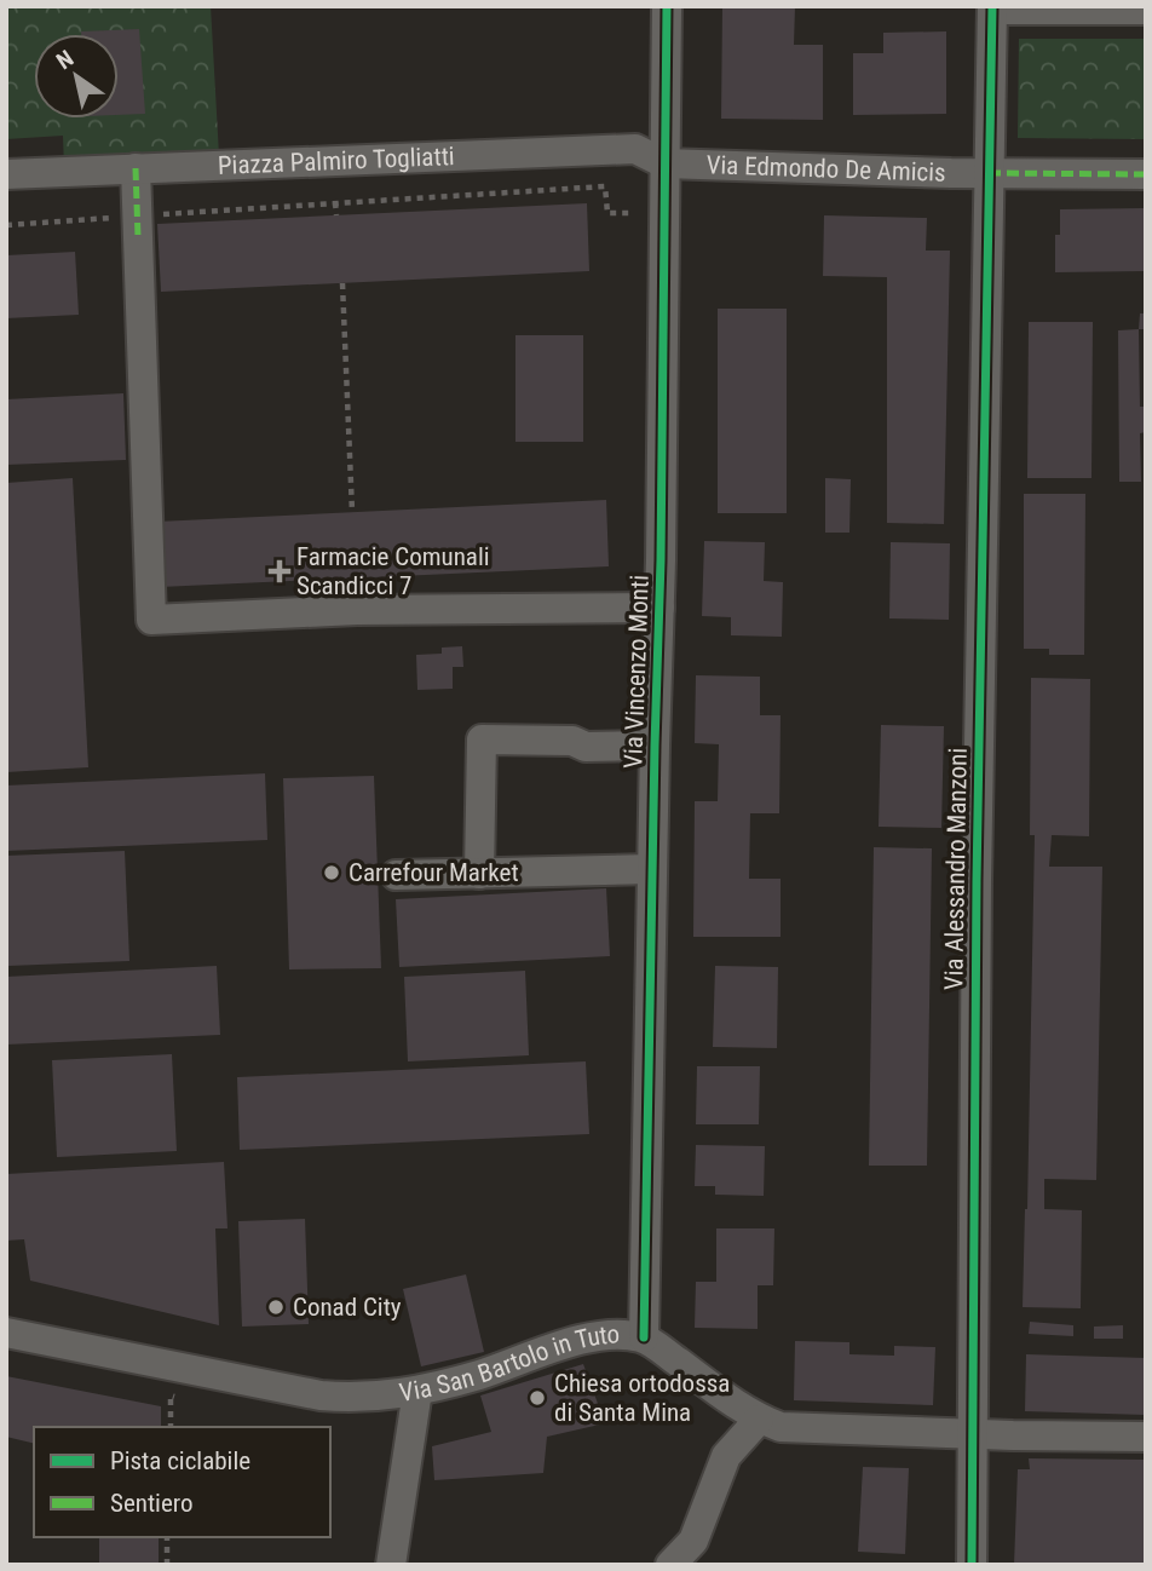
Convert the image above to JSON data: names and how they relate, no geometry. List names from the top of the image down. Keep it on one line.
{"streets":{"street":["Piazza Palmiro Togliatti","Via Edmondo De Amicis","Via Vincenzo Monti","Via Alessandro Manzoni","Via San Bartolo in Tuto"]},"crossings":[["Piazza Palmiro Togliatti","Via Edmondo De Amicis"],["Piazza Palmiro Togliatti","Via Vincenzo Monti"],["Via Edmondo De Amicis","Via Vincenzo Monti"],["Via Edmondo De Amicis","Via Alessandro Manzoni"],["Via Vincenzo Monti","Via San Bartolo in Tuto"],["Via Alessandro Manzoni","Via San Bartolo in Tuto"]],"places":{"health":["Farmacie Comunali Scandicci 7"],"other":["Carrefour Market","Conad City","Chiesa ortodossa di Santa Mina"]},"legend":["Pista ciclabile","Sentiero"],"north":"top left"}
